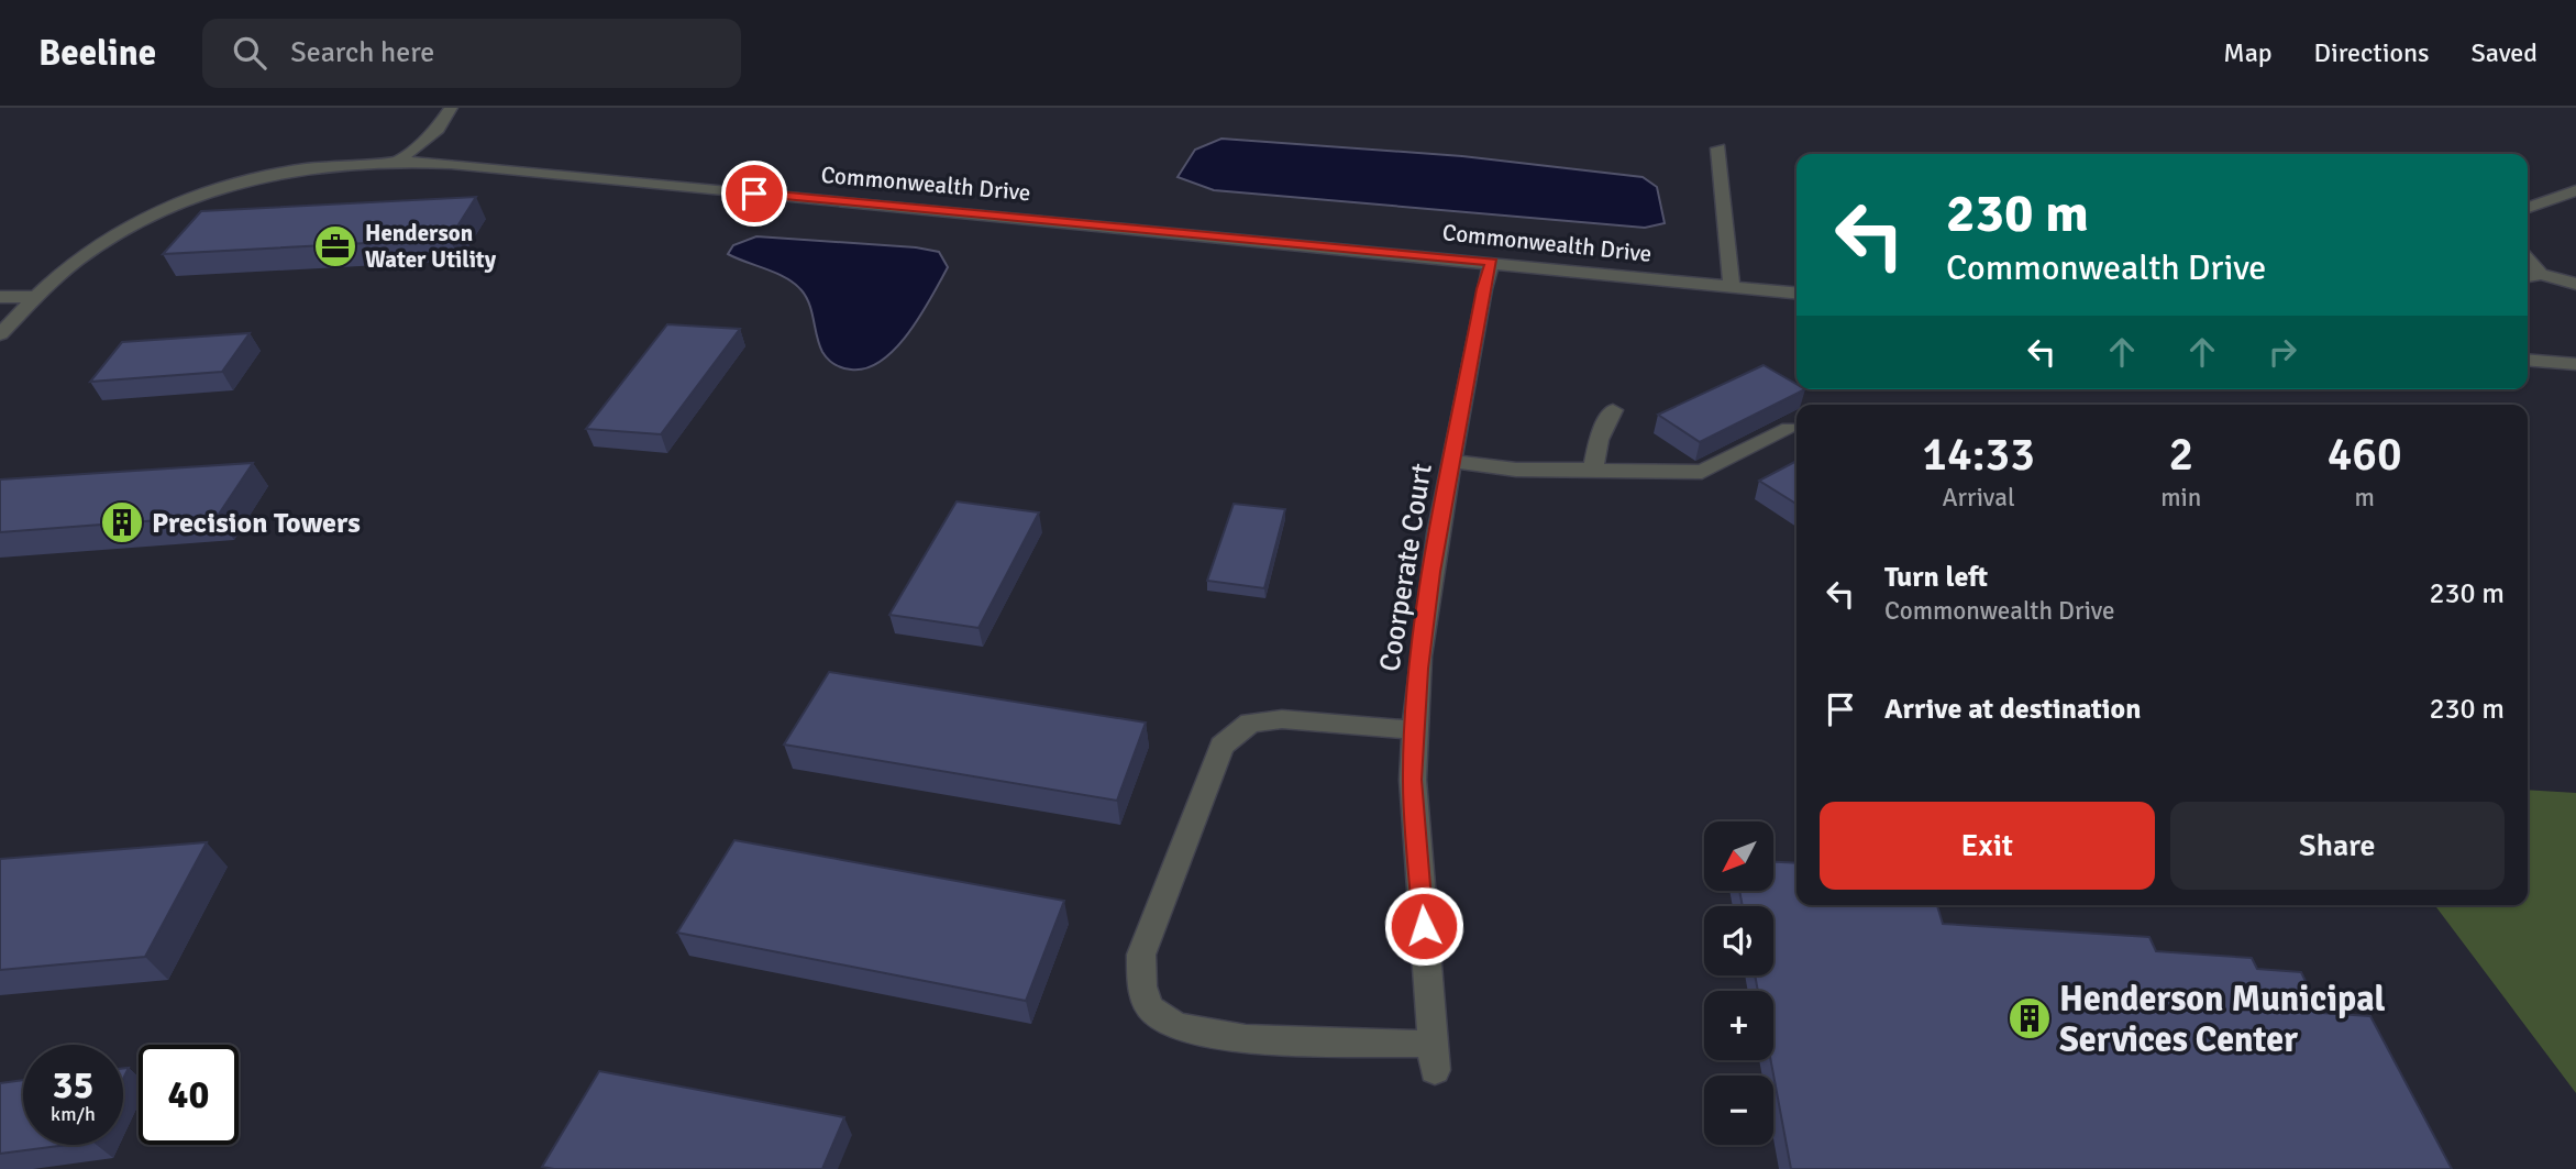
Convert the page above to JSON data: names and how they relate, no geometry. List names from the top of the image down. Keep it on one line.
{"streets":{"street":["Commonwealth Drive","Coorperate Court"]},"crossings":[["Commonwealth Drive","Coorperate Court"]],"places":{"office":["Henderson Water Utility"],"building":["Precision Towers","Henderson Municipal Services Center"]},"north":"bottom left","page":{"header":"Beeline","search":"Search here","nav":["Map","Directions","Saved"],"turn":["230 m","Commonwealth Drive"],"eta":["14:33","Arrival","2","min","460","m"],"list":[{"name":"Turn left","note":"Commonwealth Drive","value":"230 m"},{"name":"Arrive at destination","value":"230 m"}],"buttons":["Exit","Share"],"map_buttons":["+","−"],"speed":"35 km/h","limit":"40"}}
